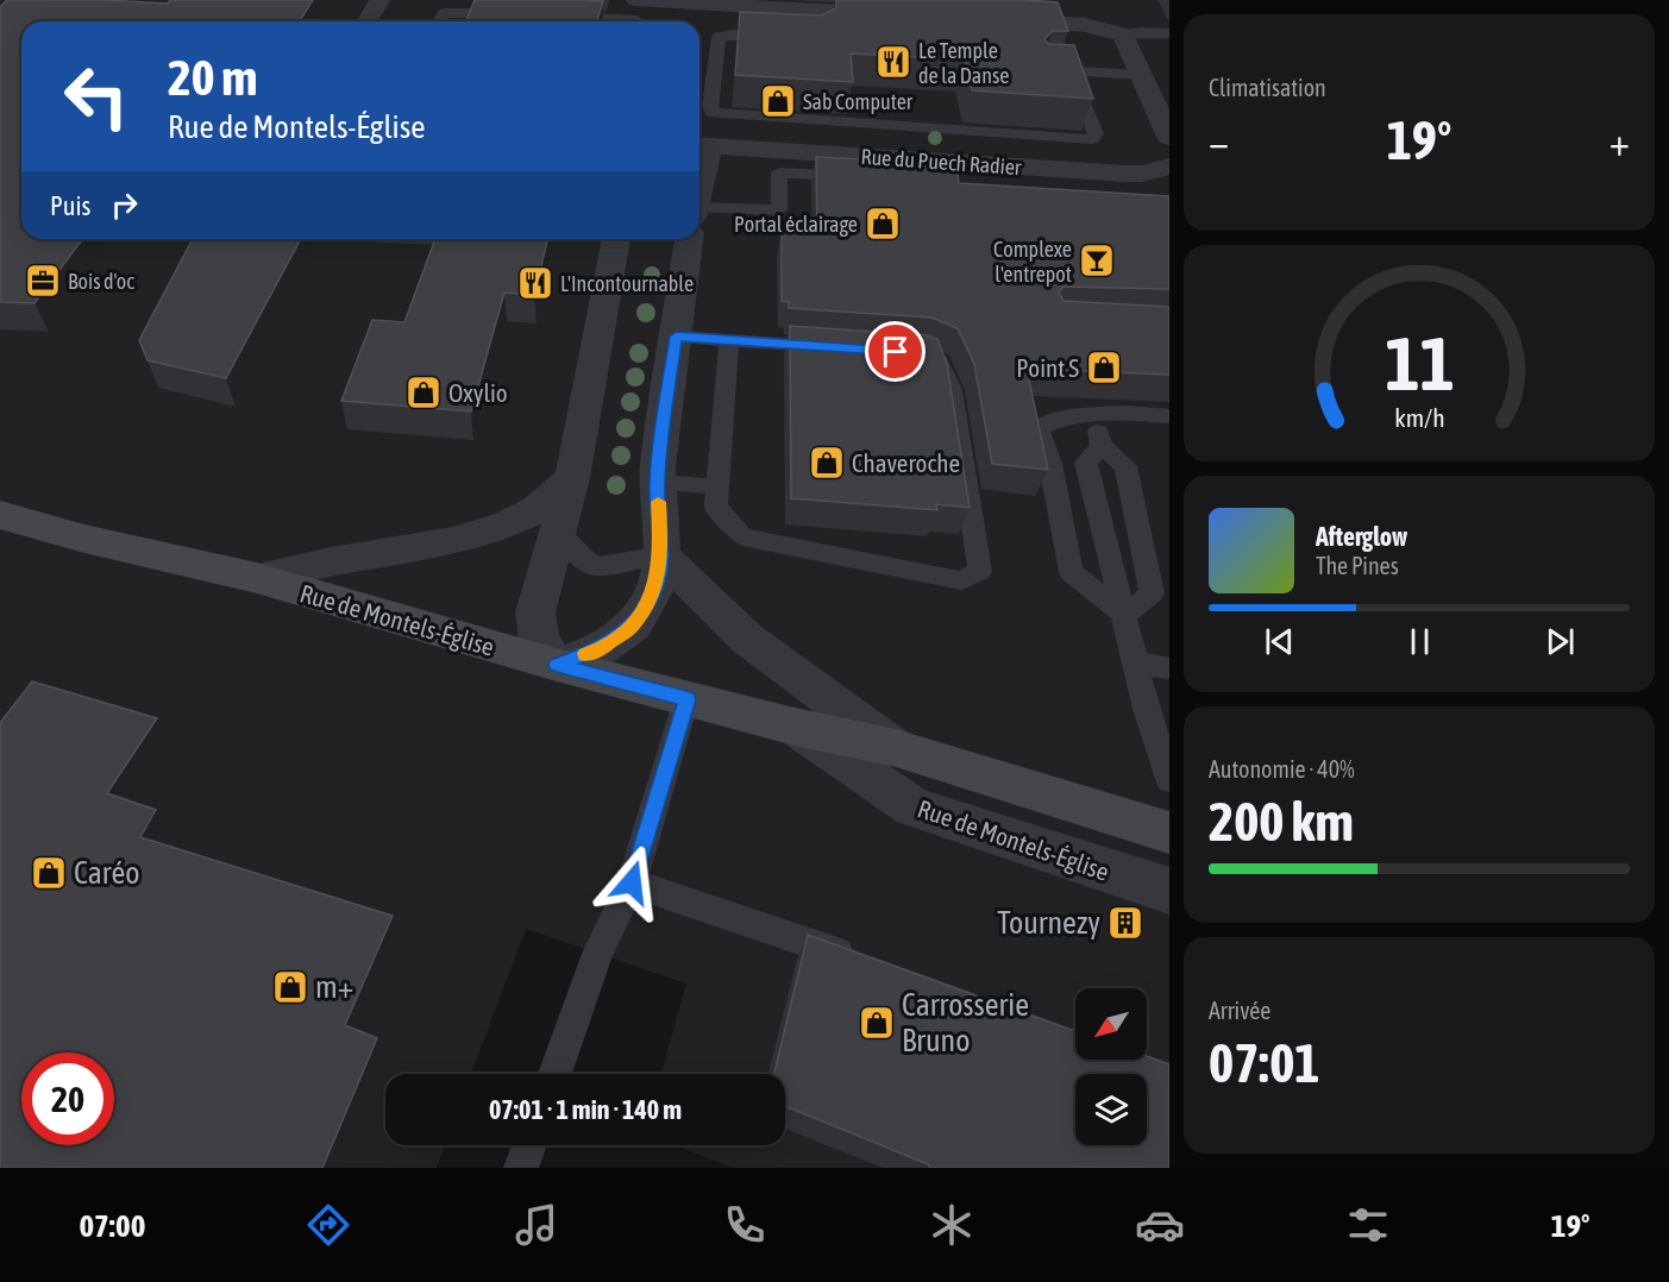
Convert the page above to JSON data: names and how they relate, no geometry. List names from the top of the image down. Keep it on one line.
{"streets":{"main road":["Rue de Montels-Église"],"street":["Rue du Puech Radier"]},"crossings":[["Rue du Puech Radier","Rue de Montels-Église"]],"places":{"restaurant":["Le Temple de la Danse","L'Incontournable"],"shop":["Sab Computer","Portal éclairage","Point S","Oxylio","Chaveroche","Caréo","m+","Carrosserie Bruno"],"bar":["Complexe l'entrepot"],"office":["Bois d'oc"],"building":["Tournezy"]},"north":"bottom left","page":{"tile":["Climatisation",["Autonomie · 40%","200 km"],["Arrivée","07:01"]],"turn":["20 m","Rue de Montels-Église"],"heat":["−","19°","+"],"then":"Puis","song":["Afterglow","The Pines"],"limit":"20","trip":"07:01 · 1 min · 140 m","tabs":["07:00","19°"],"gauge":["11","km/h"]}}
